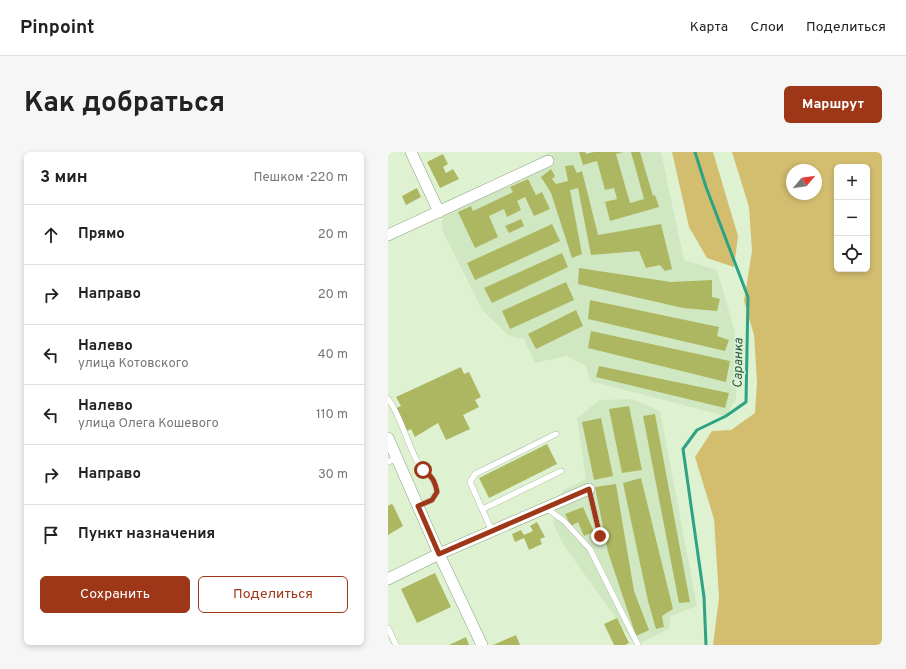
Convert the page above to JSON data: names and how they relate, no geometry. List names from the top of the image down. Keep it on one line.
{"water":["Саранка"],"north":"top right","page":{"header":"Pinpoint","nav":["Карта","Слои","Поделиться"],"title":"Как добраться","buttons":["Маршрут",["Сохранить","Поделиться"]],"heading":["3 мин","Пешком · 220 m"],"map_buttons":["+","−"],"list":[["Прямо","20 m"],["Направо","20 m"],["Налево","улица Котовского","40 m"],["Налево","улица Олега Кошевого","110 m"],["Направо","30 m"],"Пункт назначения"]}}
